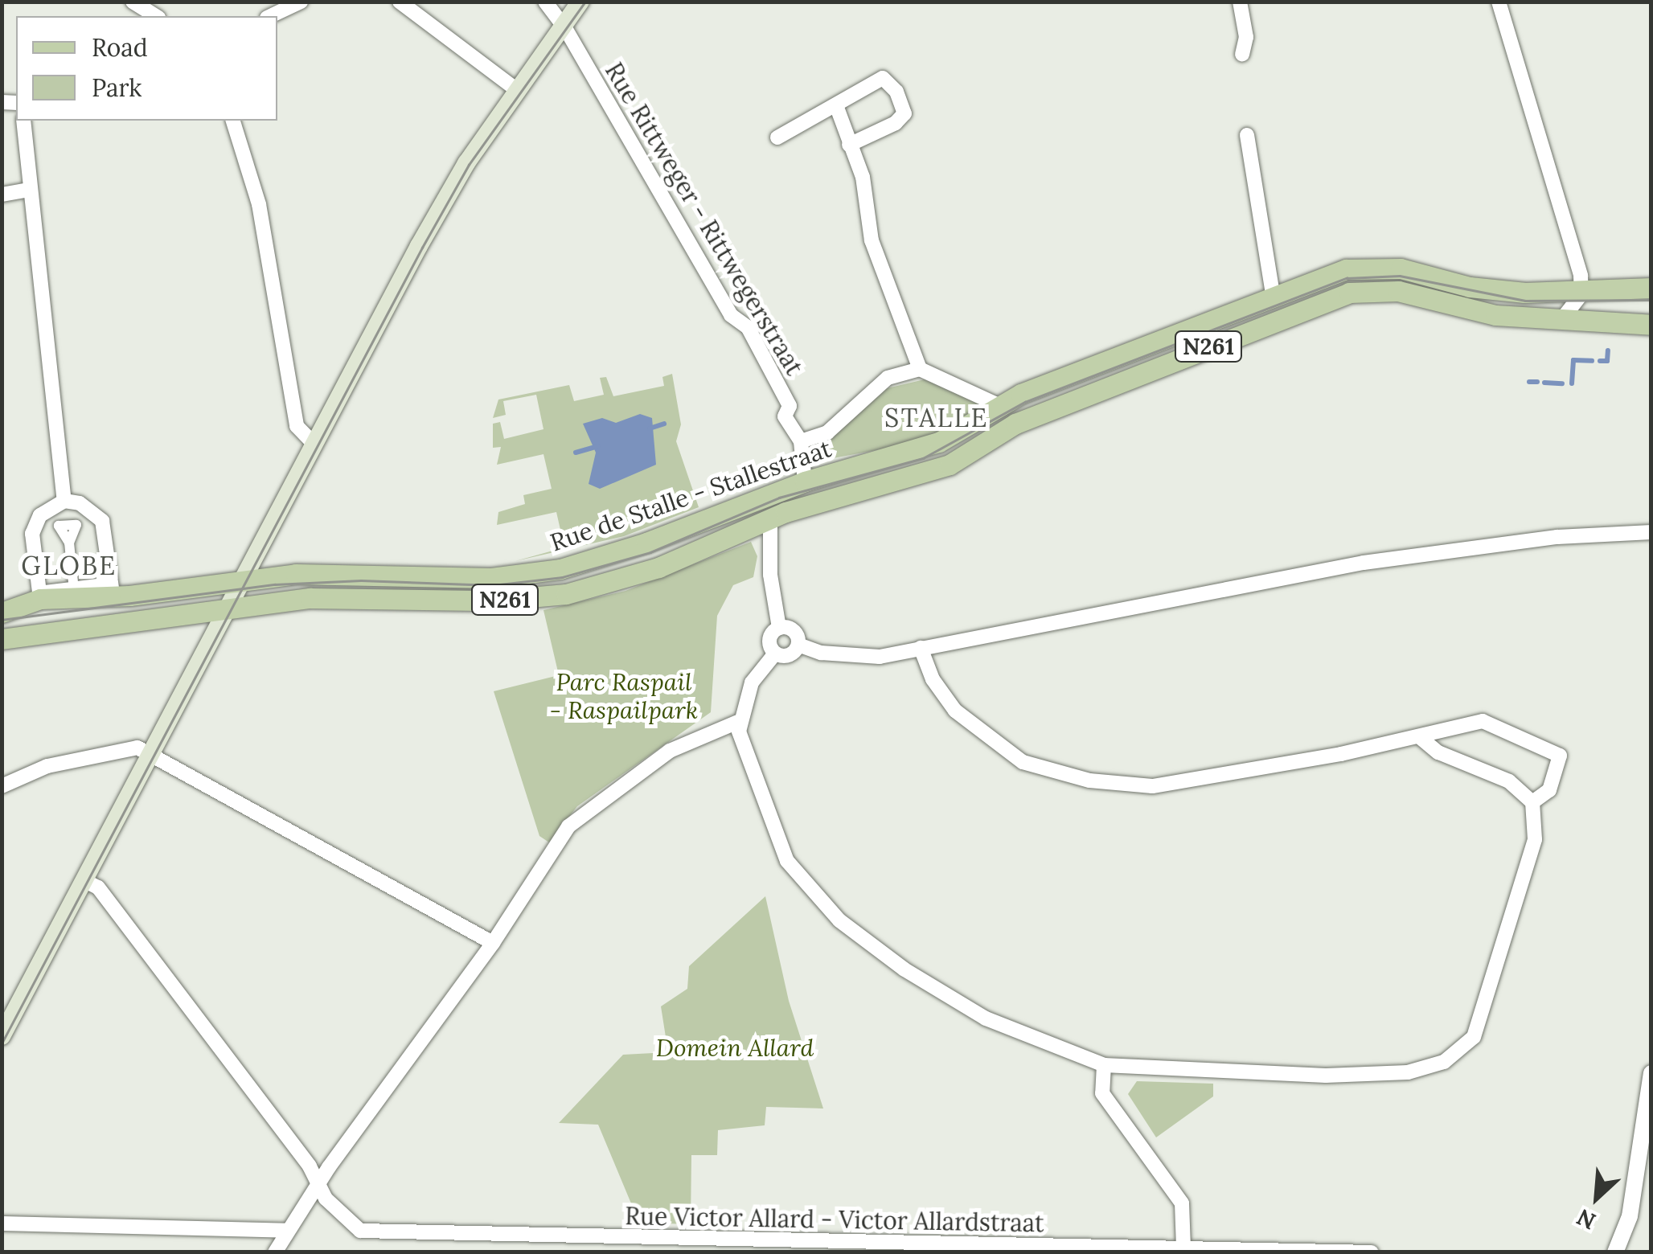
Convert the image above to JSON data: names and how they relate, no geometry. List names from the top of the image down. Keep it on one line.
{"streets":{"main road":["N261","Rue de Stalle - Stallestraat"],"street":["Rue Rittweger - Rittwegerstraat","Rue Victor Allard - Victor Allardstraat"]},"crossings":[["Rue Rittweger - Rittwegerstraat","Rue de Stalle - Stallestraat"],["N261","Rue de Stalle - Stallestraat"]],"districts":["STALLE","GLOBE"],"parks":["Parc Raspail - Raspailpark","Domein Allard"],"legend":["Road","Park"],"north":"bottom left"}
